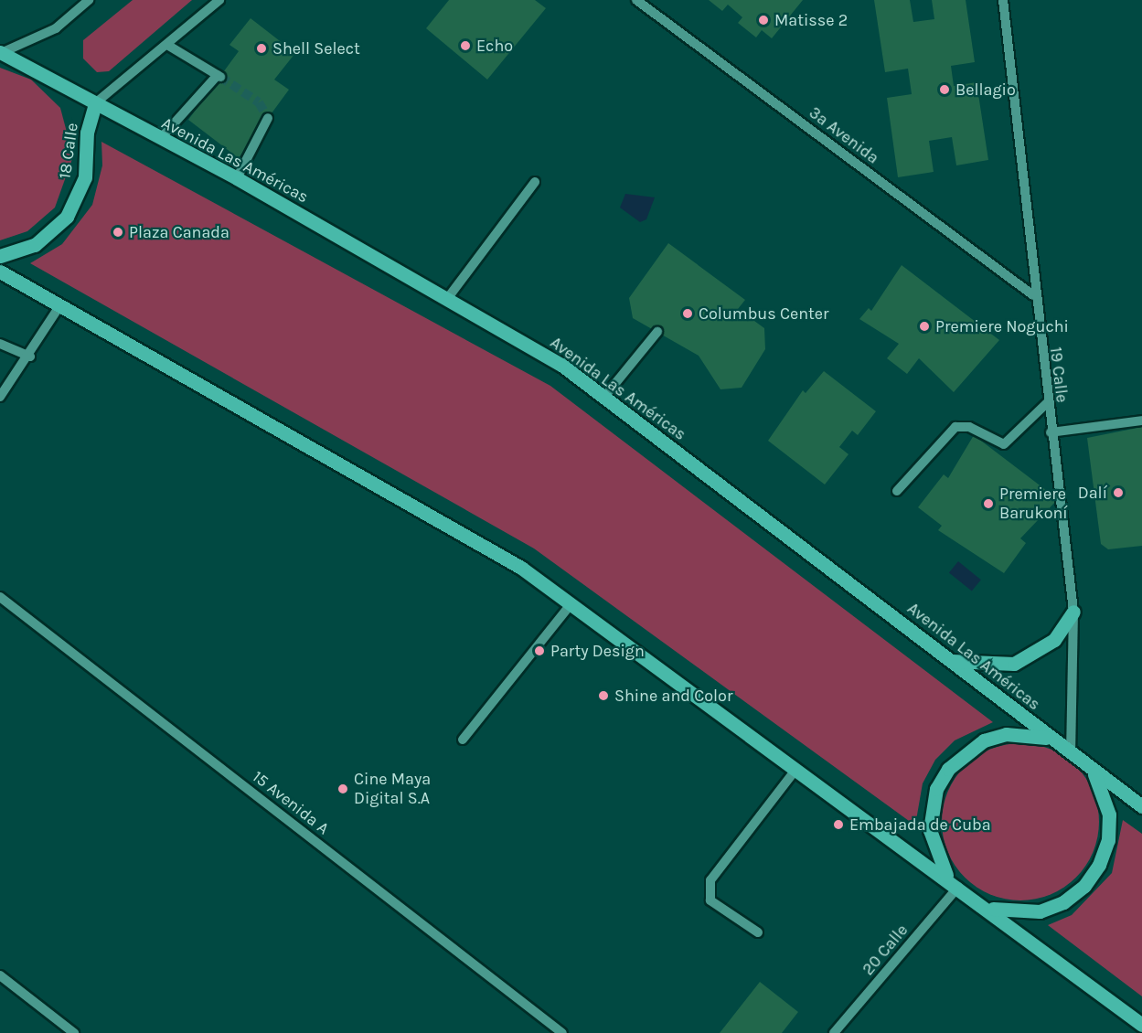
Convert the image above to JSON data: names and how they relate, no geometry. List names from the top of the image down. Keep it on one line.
{"streets":{"main road":["18 Calle","Avenida Las Américas"],"street":["3a Avenida","19 Calle","15 Avenida A","20 Calle"]},"crossings":[["3a Avenida","19 Calle"],["18 Calle","Avenida Las Américas"],["Avenida Las Américas","19 Calle"],["Avenida Las Américas","20 Calle"],["19 Calle","20 Calle"]],"places":["Matisse 2","Echo","Shell Select","Bellagio","Plaza Canada","Columbus Center","Premiere Noguchi","Dalí","Premiere Barukoní","Party Design","Shine and Color","Cine Maya Digital S.A","Embajada de Cuba"]}
